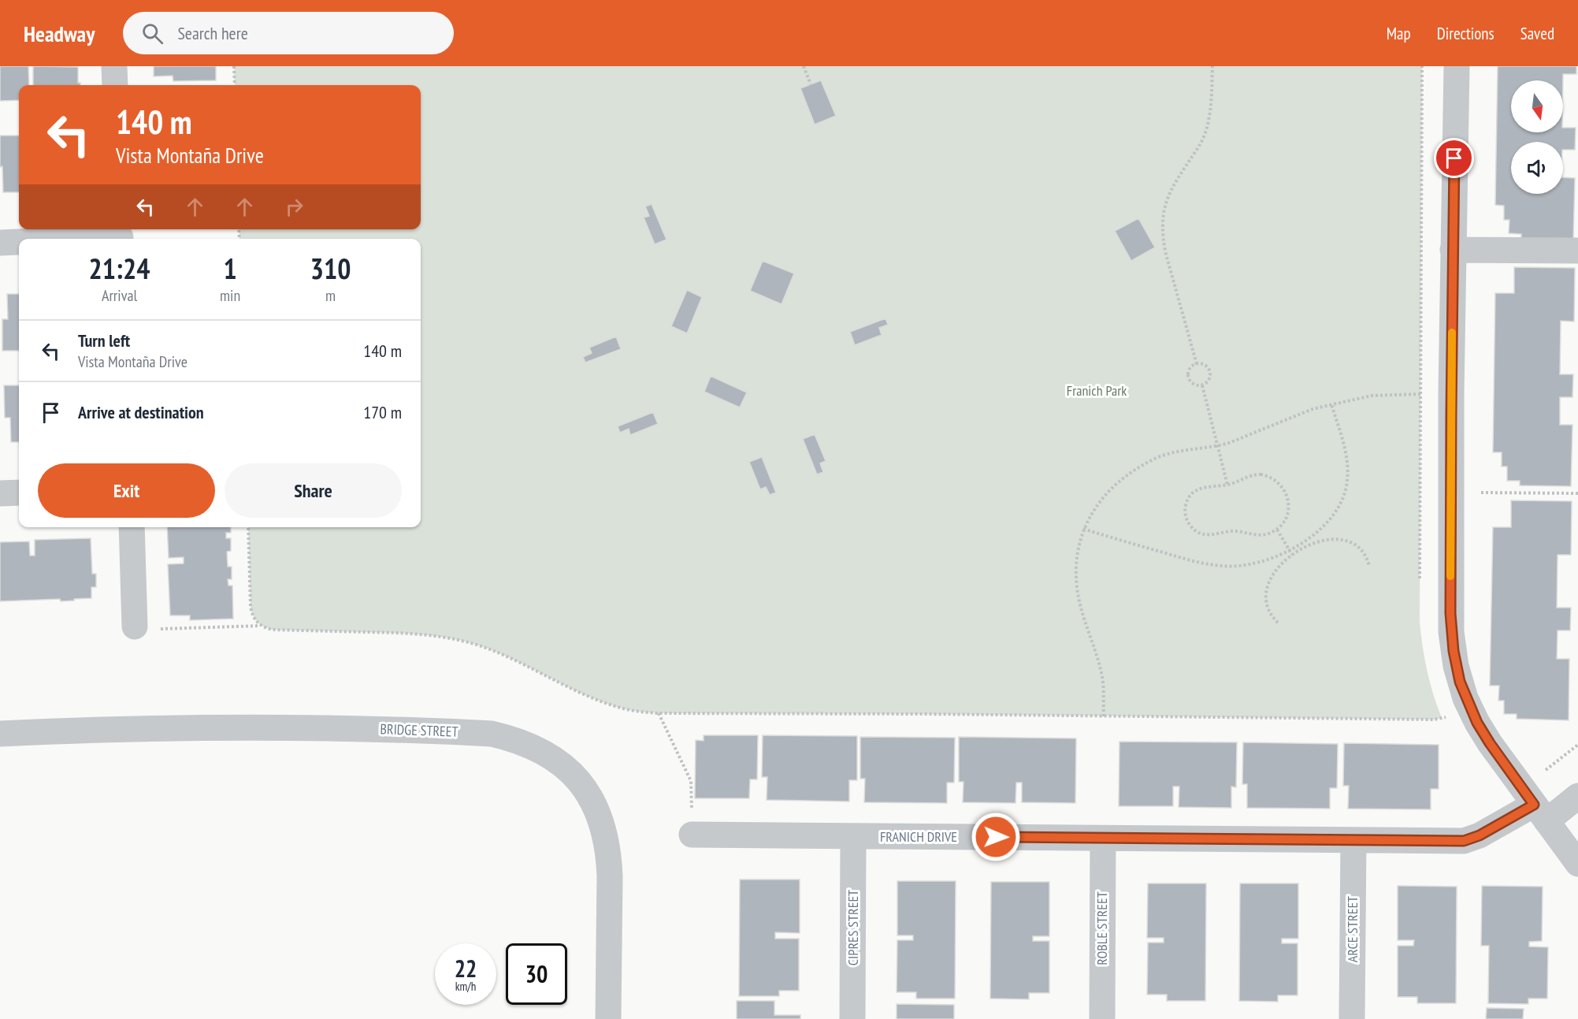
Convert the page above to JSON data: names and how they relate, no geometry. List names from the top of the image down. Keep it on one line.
{"streets":{"street":["BRIDGE STREET","FRANICH DRIVE","CIPRES STREET","ROBLE STREET","ARCE STREET"]},"crossings":[["FRANICH DRIVE","CIPRES STREET"],["FRANICH DRIVE","ROBLE STREET"],["FRANICH DRIVE","ARCE STREET"]],"parks":["Franich Park"],"north":"bottom","page":{"header":"Headway","search":"Search here","nav":["Map","Directions","Saved"],"turn":["140 m","Vista Montaña Drive"],"eta":["21:24","Arrival","1","min","310","m"],"list":[{"name":"Turn left","note":"Vista Montaña Drive","value":"140 m"},{"name":"Arrive at destination","value":"170 m"}],"buttons":["Exit","Share"],"speed":"22 km/h","limit":"30"}}
